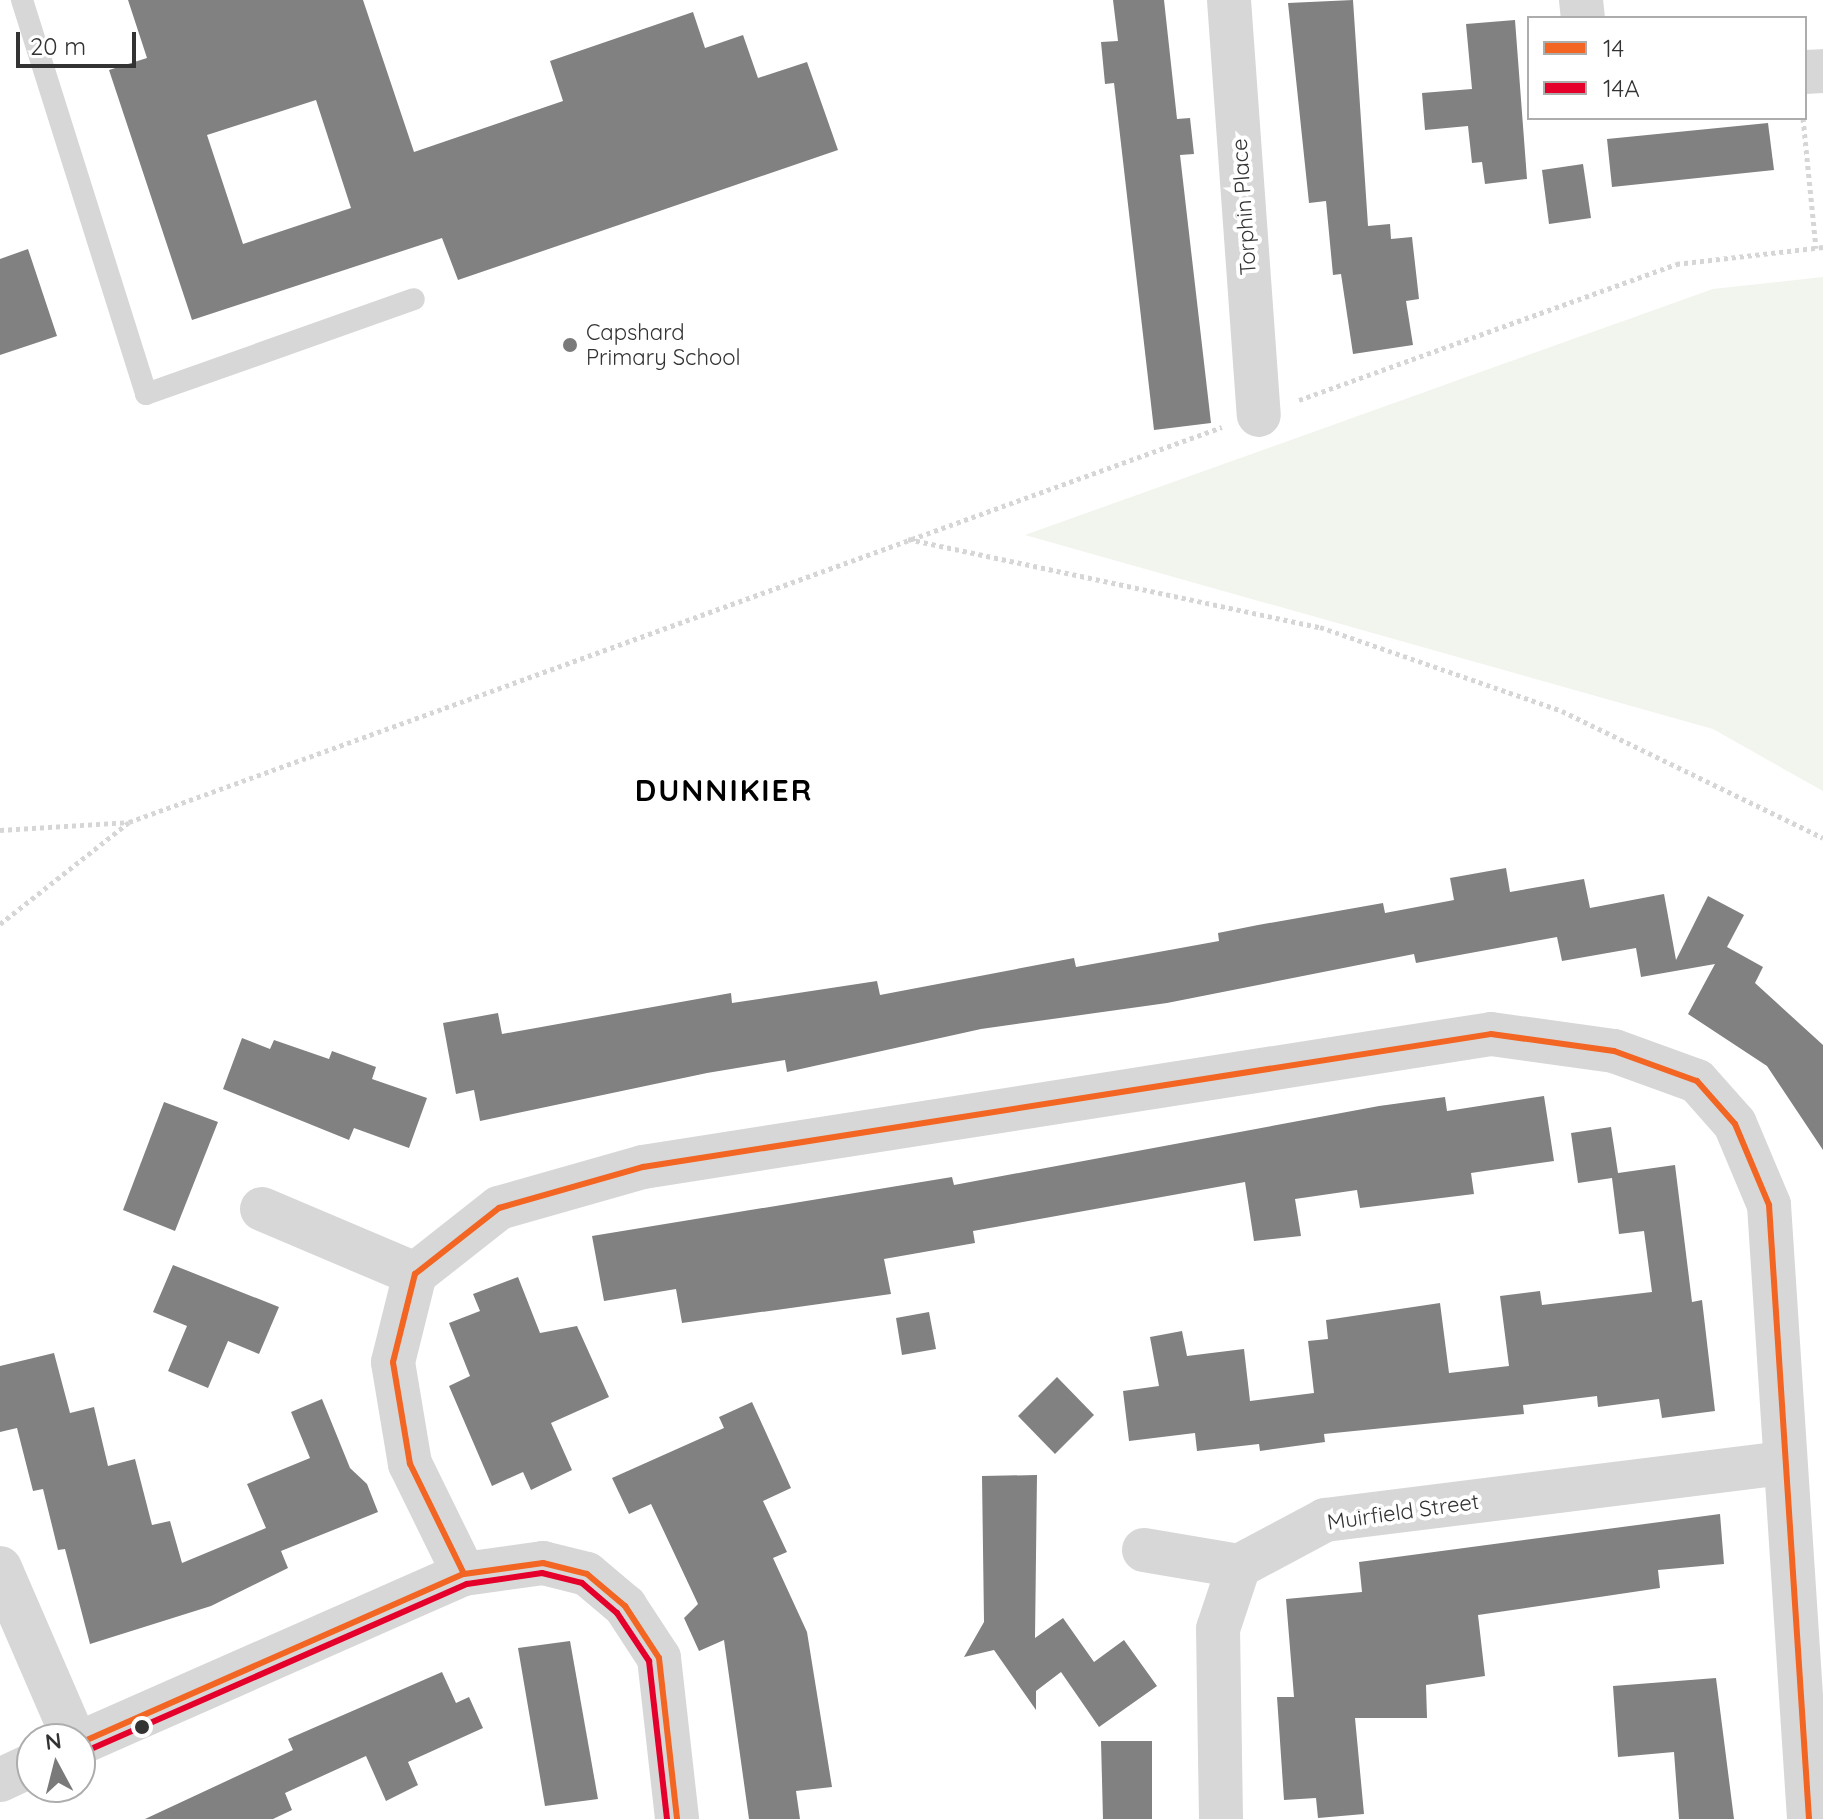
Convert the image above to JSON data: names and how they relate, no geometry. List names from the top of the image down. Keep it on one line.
{"streets":{"street":["Torphin Place","Muirfield Street"]},"districts":["DUNNIKIER"],"places":["Capshard Primary School"],"lines":["transit line 14","transit line 14A"],"legend":["14","14A"],"scale_bar":"20 m","north":"top"}
